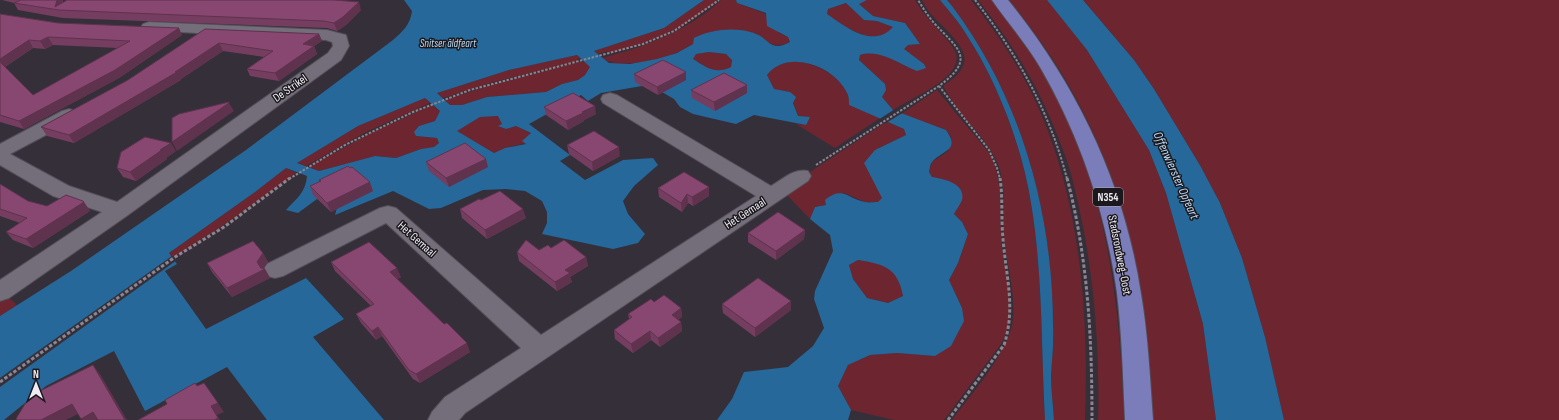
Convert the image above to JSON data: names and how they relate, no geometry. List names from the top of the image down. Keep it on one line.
{"streets":{"main road":["N354","Stadsrondweg-Oost"],"street":["De Strikel","Het Gemaal"]},"water":["Snitser âldfeart","Offenwierster Opfeart"],"north":"top"}
